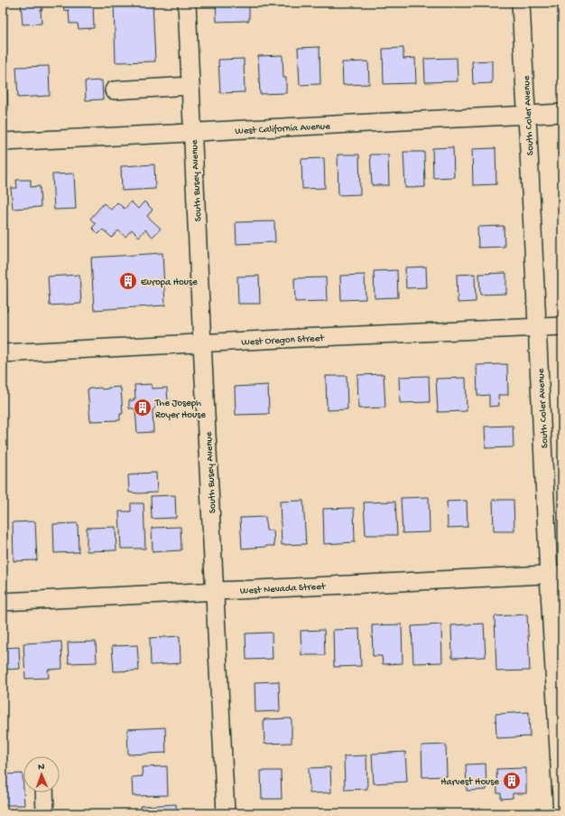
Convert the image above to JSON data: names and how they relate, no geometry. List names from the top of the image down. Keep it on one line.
{"streets":{"street":["South Coler Avenue","West California Avenue","South Busey Avenue","West Oregon Street","West Nevada Street"]},"crossings":[["South Coler Avenue","West California Avenue"],["South Coler Avenue","West Oregon Street"],["South Coler Avenue","West Nevada Street"],["West California Avenue","South Busey Avenue"],["South Busey Avenue","West Oregon Street"],["South Busey Avenue","West Nevada Street"]],"places":{"building":["Europa House","The Joseph Royer House","Harvest House"]},"north":"top"}
